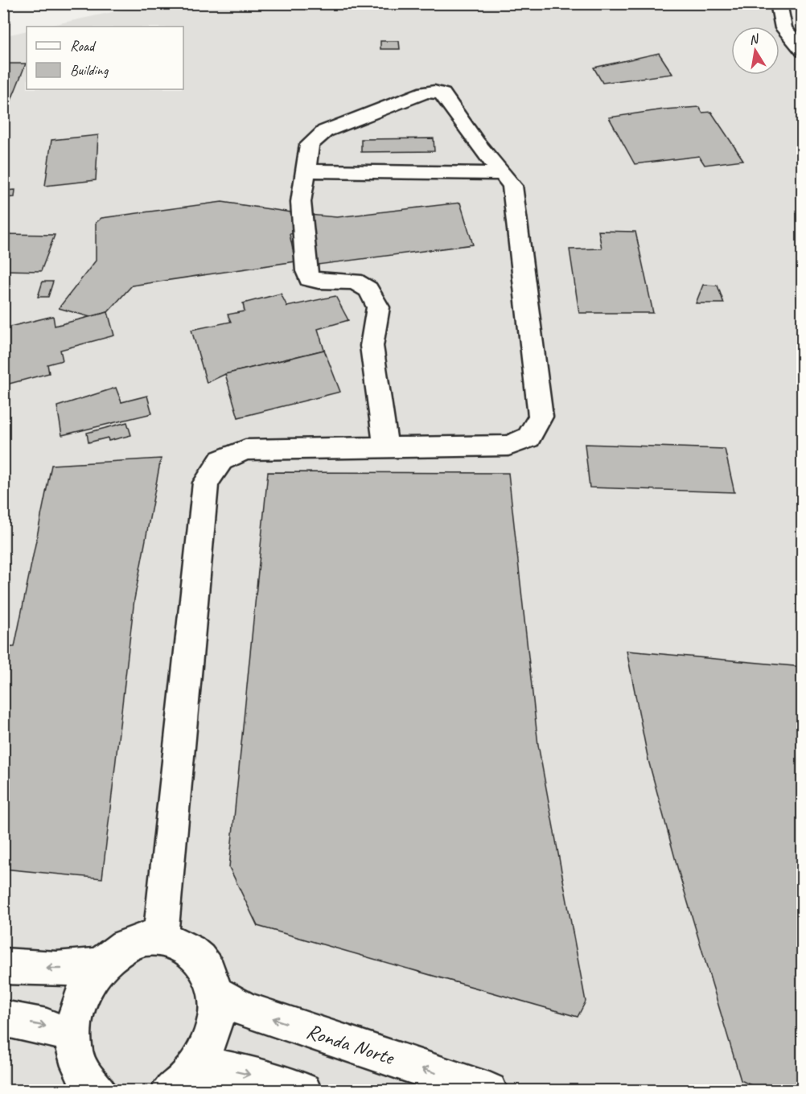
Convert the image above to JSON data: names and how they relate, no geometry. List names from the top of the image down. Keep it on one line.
{"streets":{"street":["Ronda Norte"]},"legend":["Road","Building"],"north":"top"}
